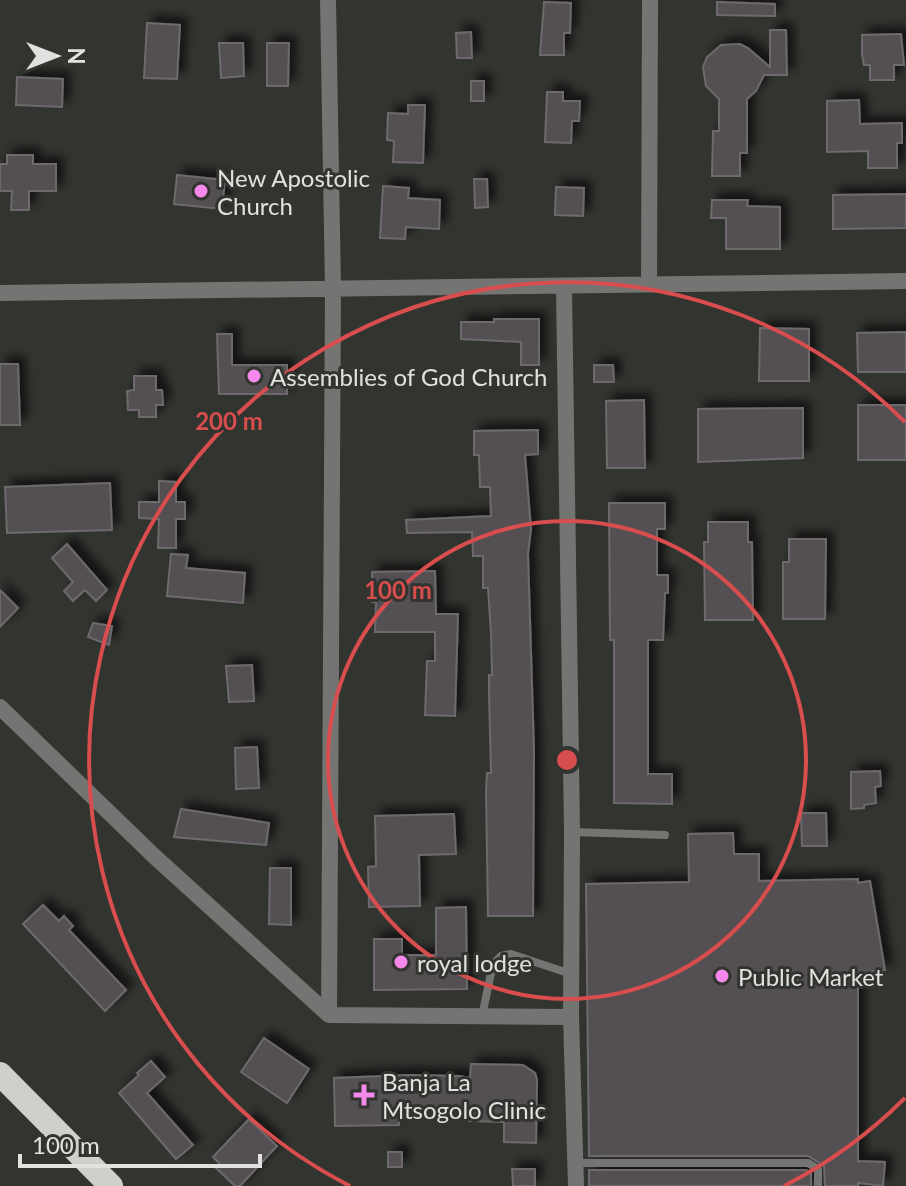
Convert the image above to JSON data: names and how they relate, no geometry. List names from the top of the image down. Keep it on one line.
{"places":{"other":["New Apostolic Church","Assemblies of God Church","royal lodge","Public Market"],"health":["Banja La Mtsogolo Clinic"]},"scale_bar":"100 m","north":"right","rings":["200 m","100 m"]}
